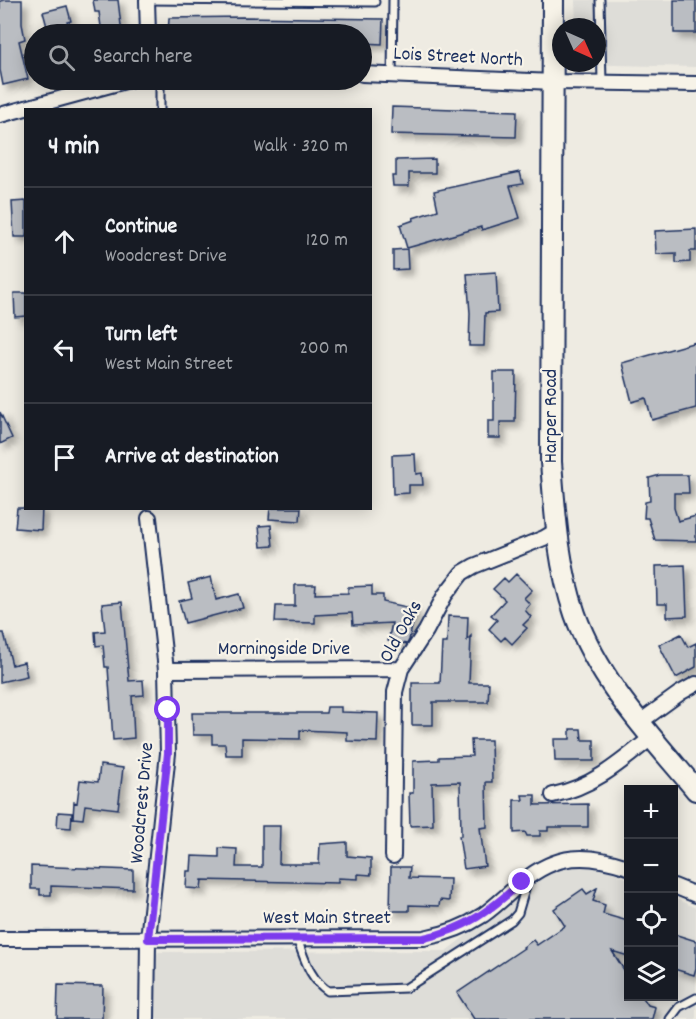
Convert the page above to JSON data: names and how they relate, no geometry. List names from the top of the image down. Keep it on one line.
{"streets":{"main road":["Harper Road"],"street":["Lois Street North","Old Oaks","Morningside Drive","Woodcrest Drive","West Main Street"]},"crossings":[["Lois Street North","Harper Road"],["Harper Road","Old Oaks"],["Old Oaks","Morningside Drive"],["Morningside Drive","Woodcrest Drive"],["Woodcrest Drive","West Main Street"]],"north":"bottom right","page":{"search":"Search here","heading":["4 min","Walk · 320 m"],"list":[["Continue","Woodcrest Drive","120 m"],["Turn left","West Main Street","200 m"],"Arrive at destination"],"map_buttons":["+","−"]}}
